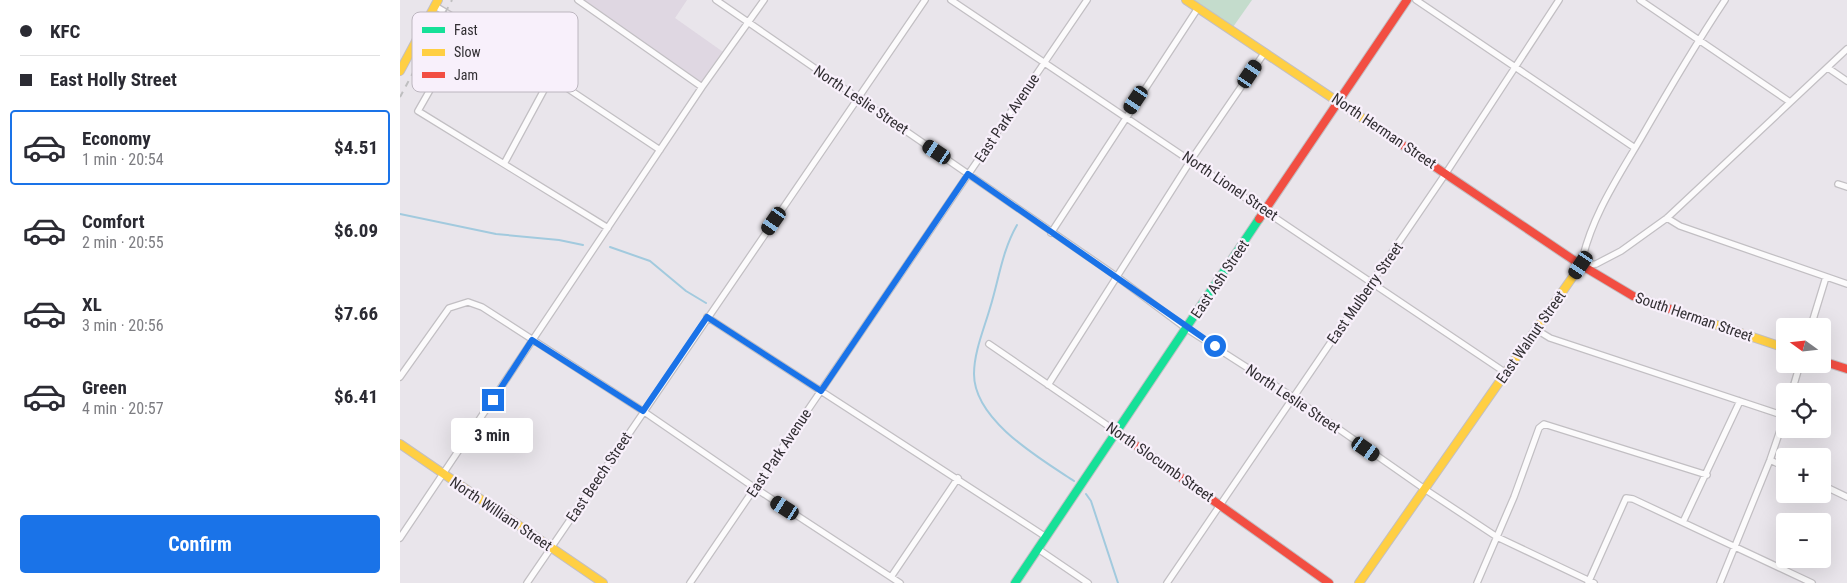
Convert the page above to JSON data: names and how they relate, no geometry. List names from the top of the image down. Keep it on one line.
{"streets":{"street":["North Leslie Street","East Park Avenue","North Herman Street","North Lionel Street","East Ash Street","East Mulberry Street","South Herman Street","East Walnut Street","North Slocumb Street","East Beech Street","North William Street"]},"crossings":[["North Leslie Street","East Park Avenue"],["North Leslie Street","East Ash Street"],["North Leslie Street","East Mulberry Street"],["North Leslie Street","East Walnut Street"],["North Leslie Street","East Beech Street"],["East Park Avenue","North Lionel Street"],["North Herman Street","East Ash Street"],["North Herman Street","East Mulberry Street"],["North Herman Street","South Herman Street"],["North Herman Street","East Walnut Street"],["North Lionel Street","East Ash Street"],["North Lionel Street","East Mulberry Street"],["North Lionel Street","East Walnut Street"],["East Ash Street","North Slocumb Street"],["East Mulberry Street","North Slocumb Street"],["South Herman Street","East Walnut Street"],["East Beech Street","North William Street"]],"legend":["Fast","Slow","Jam"],"north":"left","page":{"banner":["KFC","East Holly Street"],"list":[{"name":"Economy","note":"1 min · 20:54","value":"$4.51"},{"name":"Comfort","note":"2 min · 20:55","value":"$6.09"},{"name":"XL","note":"3 min · 20:56","value":"$7.66"},{"name":"Green","note":"4 min · 20:57","value":"$6.41"}],"map_buttons":["+","−"],"bubble":"3 min","buttons":"Confirm"}}
